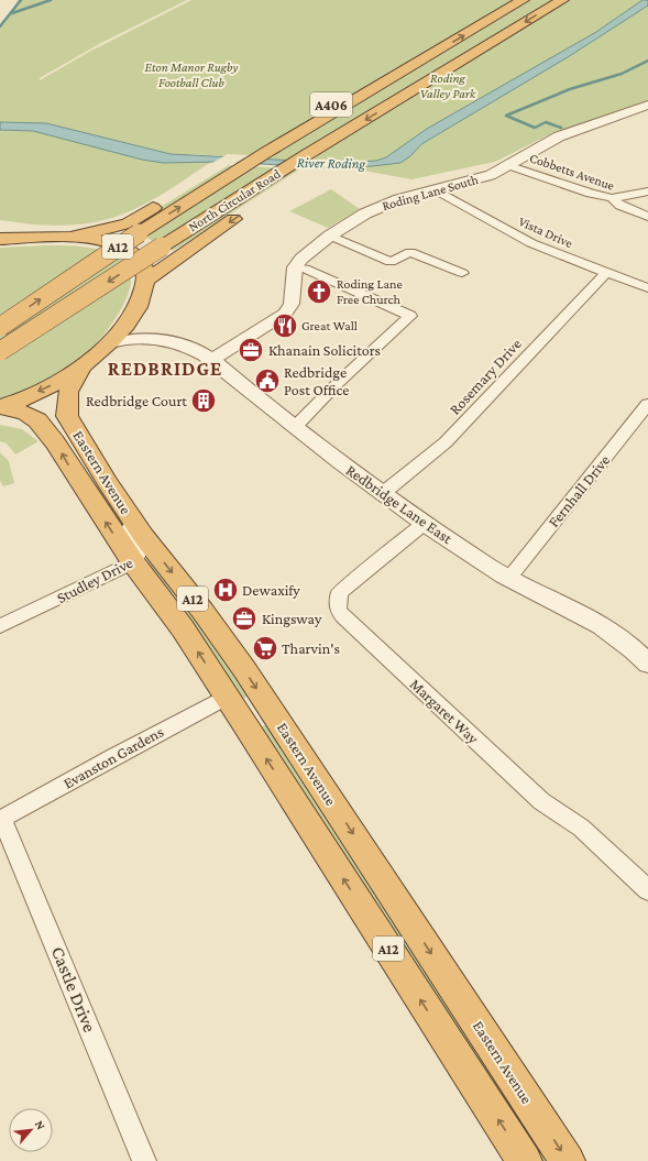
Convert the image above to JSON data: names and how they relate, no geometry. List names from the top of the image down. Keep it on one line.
{"streets":{"highway":["A406","North Circular Road","A12","Eastern Avenue"],"street":["Cobbetts Avenue","Roding Lane South","Vista Drive","Rosemary Drive","Fernhall Drive","Redbridge Lane East","Studley Drive","Margaret Way","Evanston Gardens","Castle Drive"]},"crossings":[["A406","North Circular Road"],["A406","A12"],["Cobbetts Avenue","Roding Lane South"],["Roding Lane South","Vista Drive"],["Vista Drive","Rosemary Drive"],["A12","Eastern Avenue"],["A12","Redbridge Lane East"],["Rosemary Drive","Redbridge Lane East"],["Eastern Avenue","Studley Drive"],["Eastern Avenue","Evanston Gardens"],["Fernhall Drive","Redbridge Lane East"],["Redbridge Lane East","Margaret Way"],["Evanston Gardens","Castle Drive"]],"districts":["REDBRIDGE"],"water":["River Roding"],"parks":["Eton Manor Rugby Football Club","Roding Valley Park"],"places":{"church":["Roding Lane Free Church"],"restaurant":["Great Wall"],"office":["Khanain Solicitors","Kingsway"],"public building":["Redbridge Post Office"],"building":["Redbridge Court"],"hospital":["Dewaxify"],"supermarket":["Tharvin's"]},"north":"top right"}
